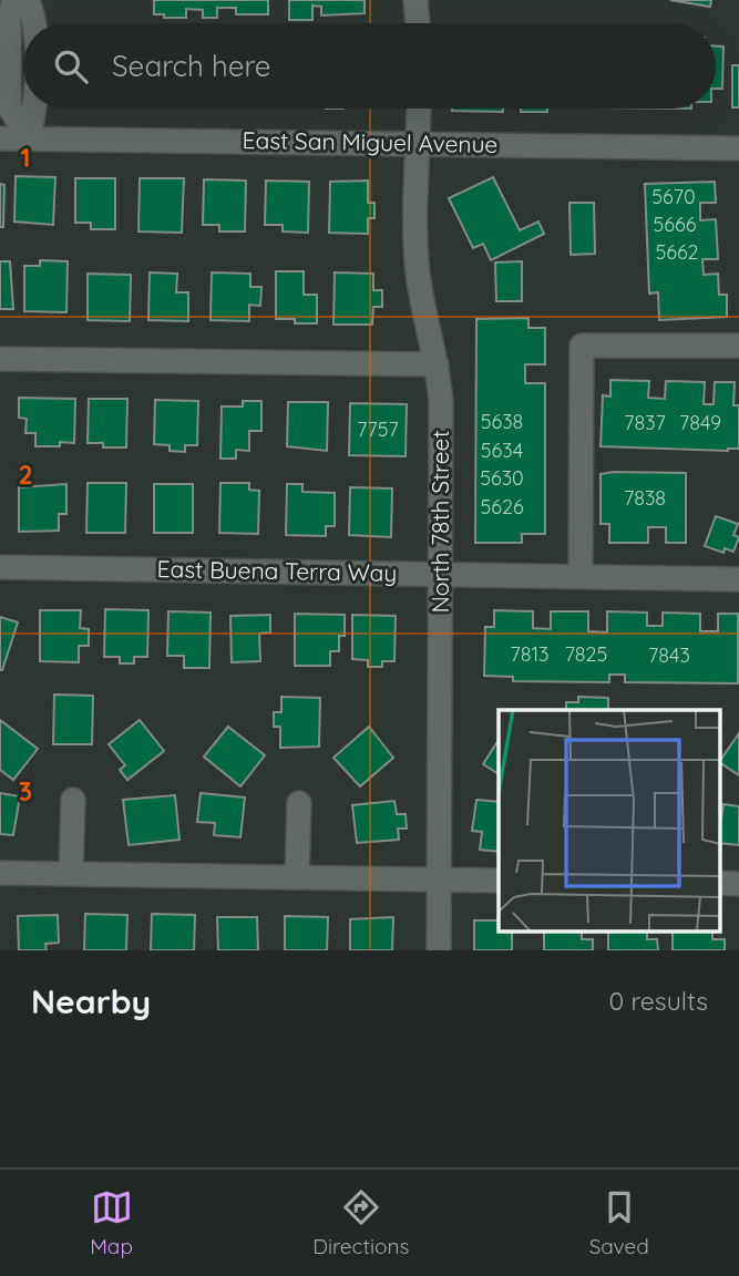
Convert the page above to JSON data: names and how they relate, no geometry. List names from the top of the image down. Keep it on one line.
{"streets":{"street":["East San Miguel Avenue","North 78th Street","East Buena Terra Way"]},"crossings":[["East San Miguel Avenue","North 78th Street"],["North 78th Street","East Buena Terra Way"]],"house_numbers":["5670","5666","5662","5638","7837","7849","7757","5634","5630","7838","5626","7813","7825","7843"],"page":{"search":"Search here","heading":["Nearby","0 results"],"nav":["Map","Directions","Saved"]},"grid":{"rows":["1","2","3"]}}
